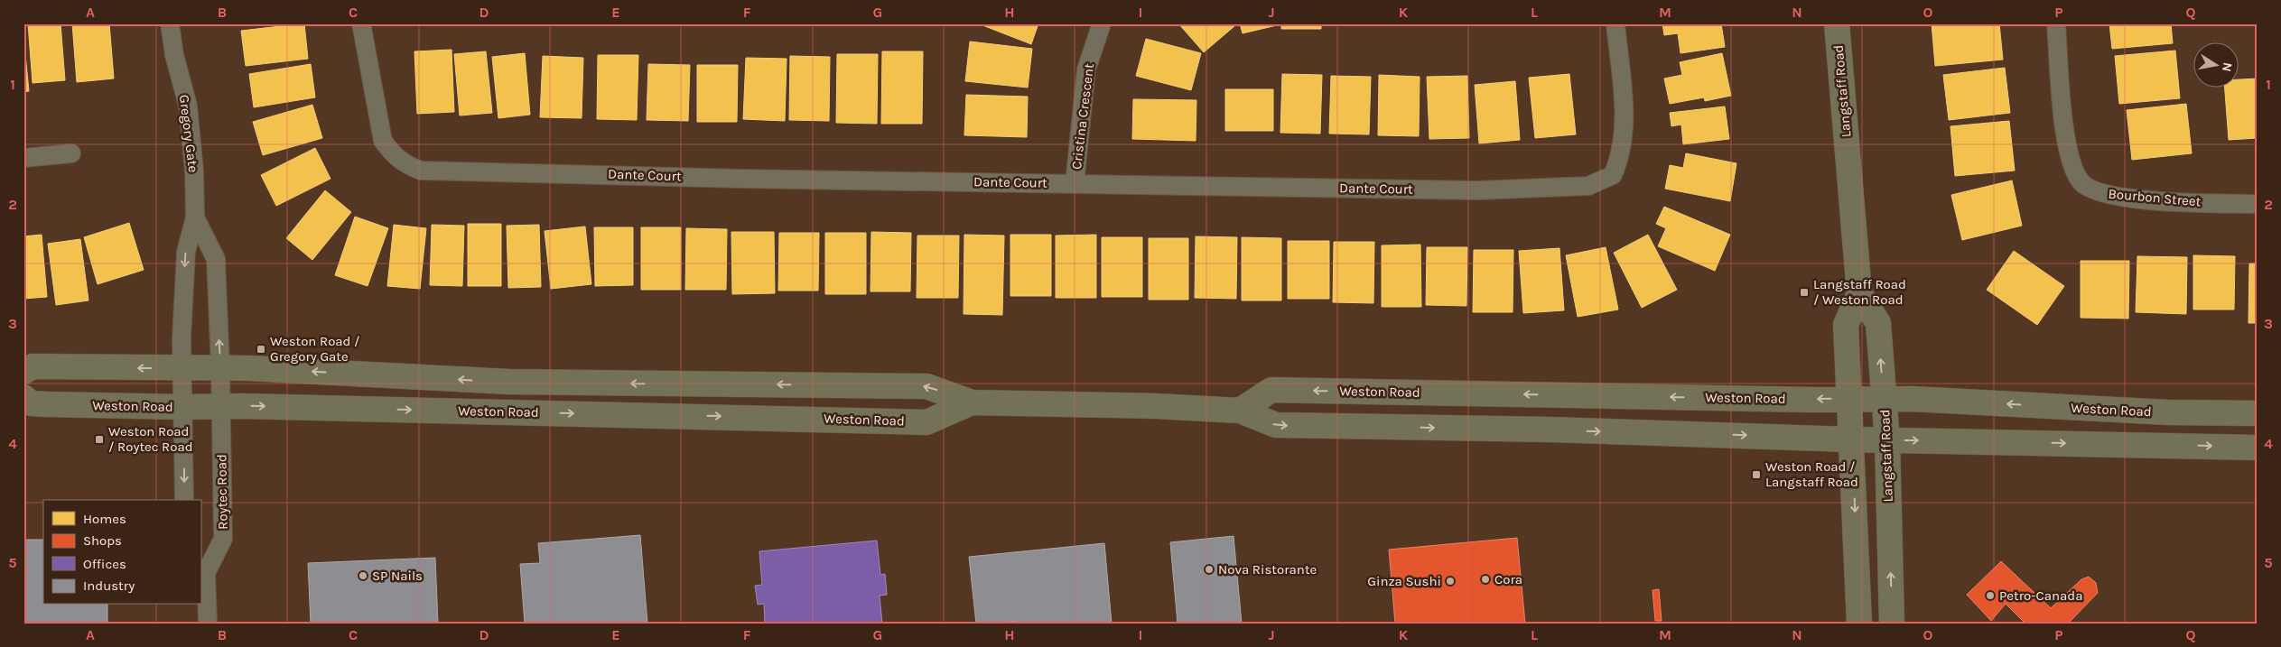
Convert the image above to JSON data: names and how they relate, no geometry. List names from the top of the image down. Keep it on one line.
{"streets":{"main road":["Langstaff Road","Weston Road"],"street":["Cristina Crescent","Gregory Gate","Dante Court","Bourbon Street","Roytec Road"]},"crossings":[["Langstaff Road","Weston Road"],["Cristina Crescent","Dante Court"],["Gregory Gate","Weston Road"],["Gregory Gate","Roytec Road"],["Weston Road","Roytec Road"]],"places":{"transit":["Langstaff Road / Weston Road","Weston Road / Gregory Gate","Weston Road / Roytec Road","Weston Road / Langstaff Road"],"other":["Nova Ristorante","SP Nails","Cora","Ginza Sushi","Petro-Canada"]},"legend":["Homes","Shops","Offices","Industry"],"north":"right","grid":{"columns":["A","B","C","D","E","F","G","H","I","J","K","L","M","N","O","P","Q"],"rows":["1","2","3","4","5"]}}
